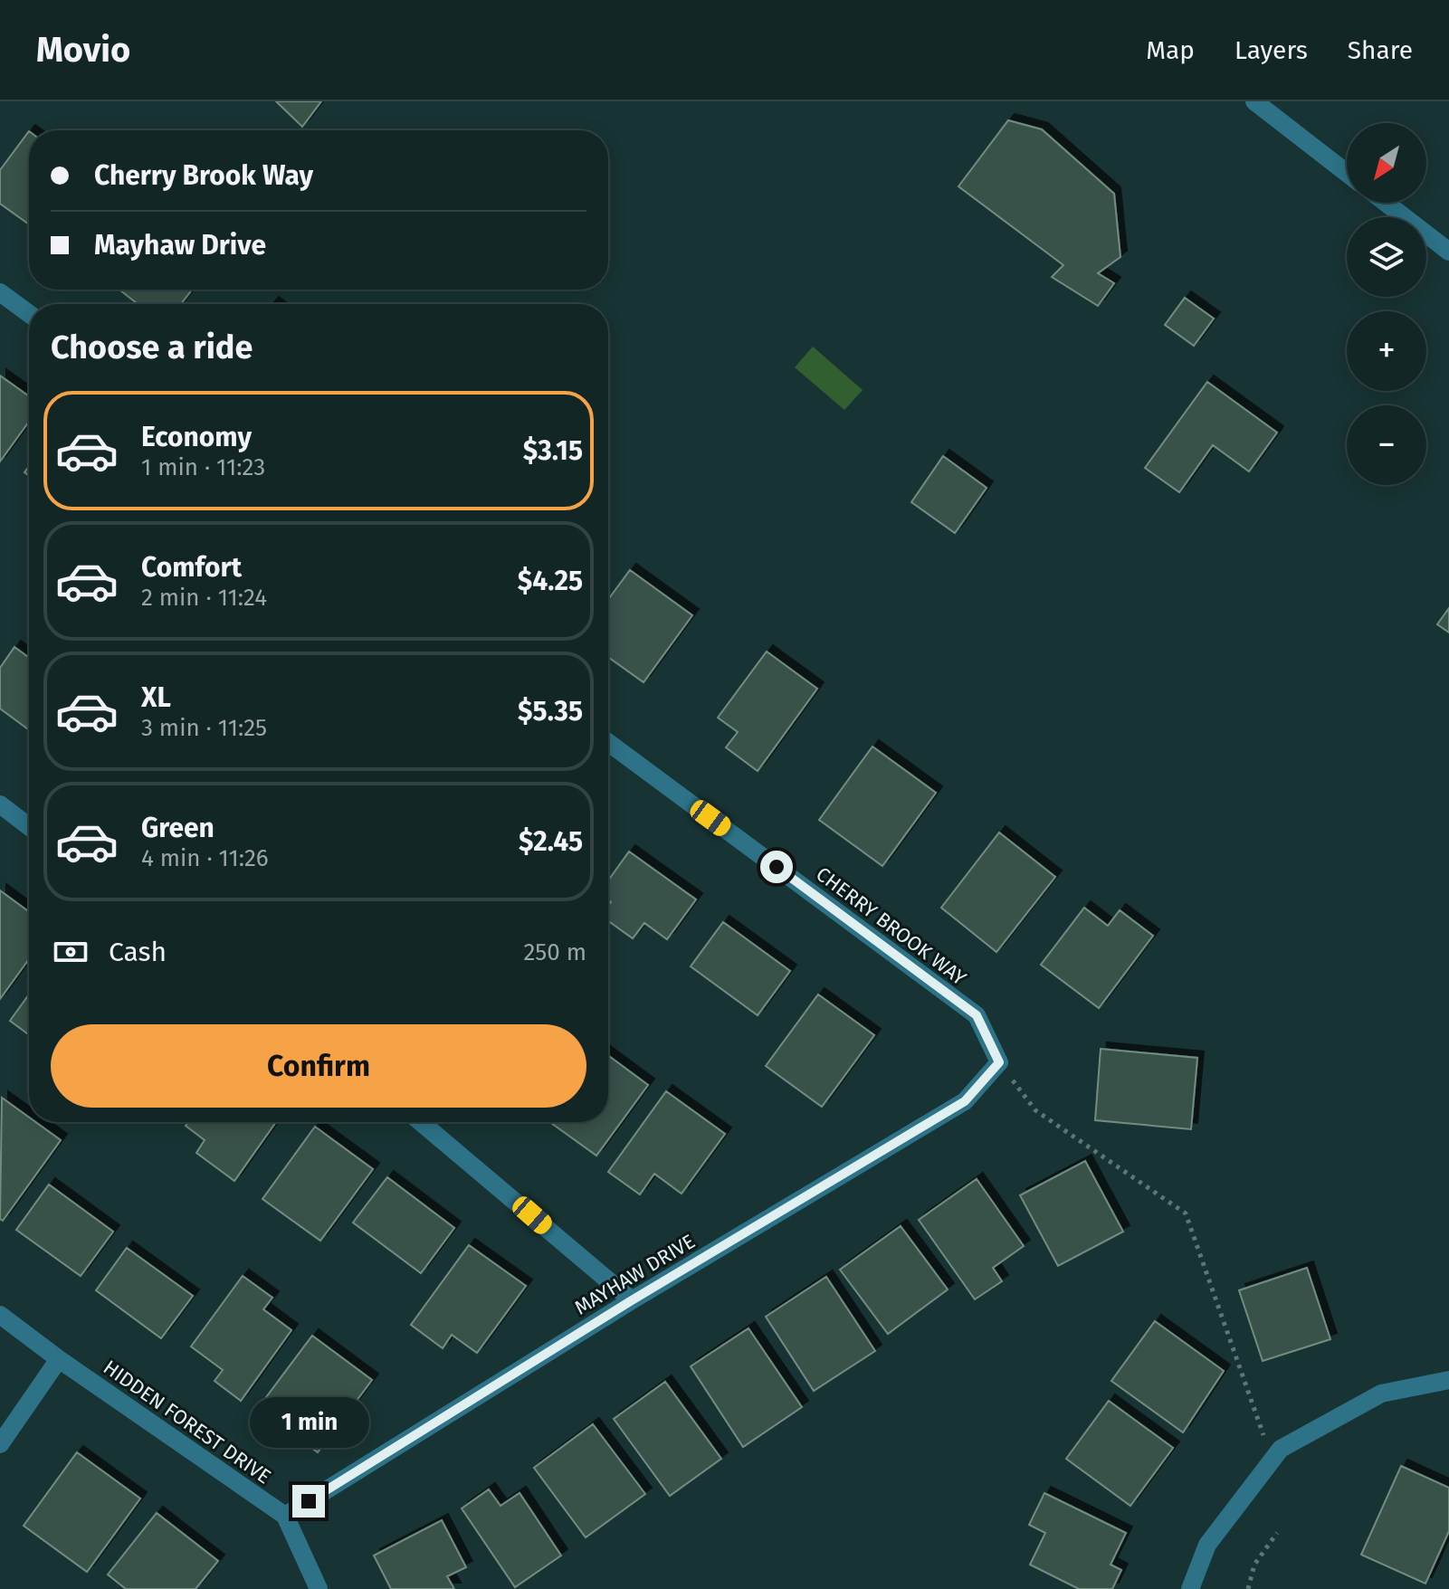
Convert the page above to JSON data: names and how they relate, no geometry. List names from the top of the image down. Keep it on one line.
{"streets":{"street":["CHERRY BROOK WAY","MAYHAW DRIVE","HIDDEN FOREST DRIVE"]},"crossings":[["CHERRY BROOK WAY","MAYHAW DRIVE"],["MAYHAW DRIVE","HIDDEN FOREST DRIVE"]],"north":"bottom left","page":{"header":"Movio","nav":["Map","Layers","Share"],"map_buttons":["+","−"],"banner":["Cherry Brook Way","Mayhaw Drive"],"heading":"Choose a ride","list":[{"name":"Economy","note":"1 min · 11:23","value":"$3.15"},{"name":"Comfort","note":"2 min · 11:24","value":"$4.25"},{"name":"XL","note":"3 min · 11:25","value":"$5.35"},{"name":"Green","note":"4 min · 11:26","value":"$2.45"}],"pay":["Cash","250 m"],"buttons":"Confirm","bubble":"1 min"}}
